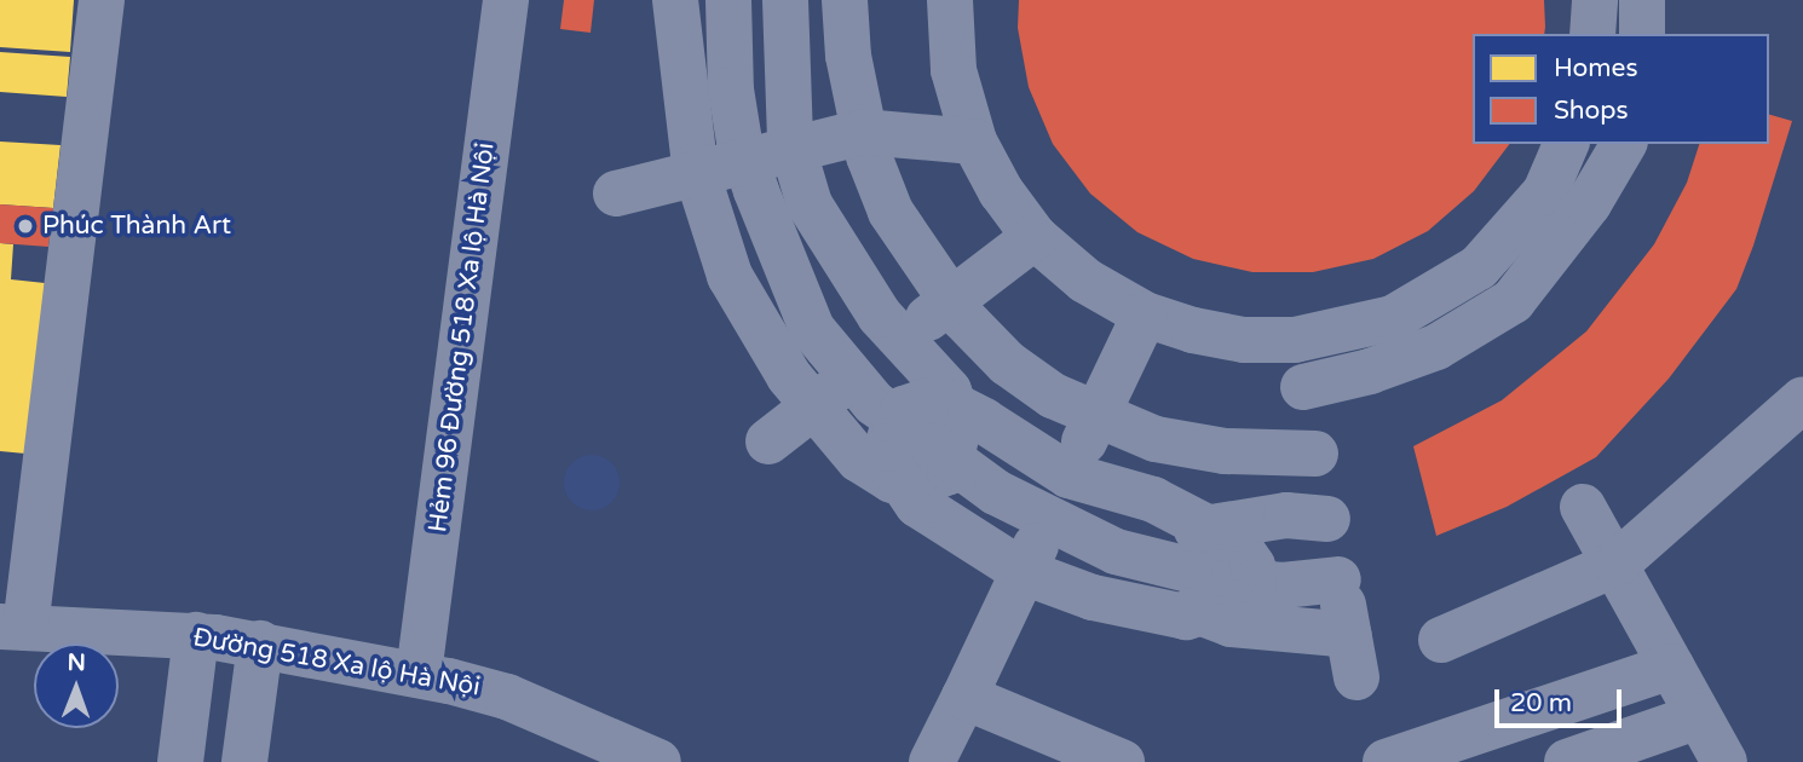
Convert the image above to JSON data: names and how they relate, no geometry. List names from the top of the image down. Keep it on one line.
{"streets":{"street":["Hẻm 96 Đường 518 Xa lộ Hà Nội","Đường 518 Xa lộ Hà Nội"]},"crossings":[["Hẻm 96 Đường 518 Xa lộ Hà Nội","Đường 518 Xa lộ Hà Nội"]],"places":["Phúc Thành Art"],"legend":["Homes","Shops"],"scale_bar":"20 m","north":"top"}
